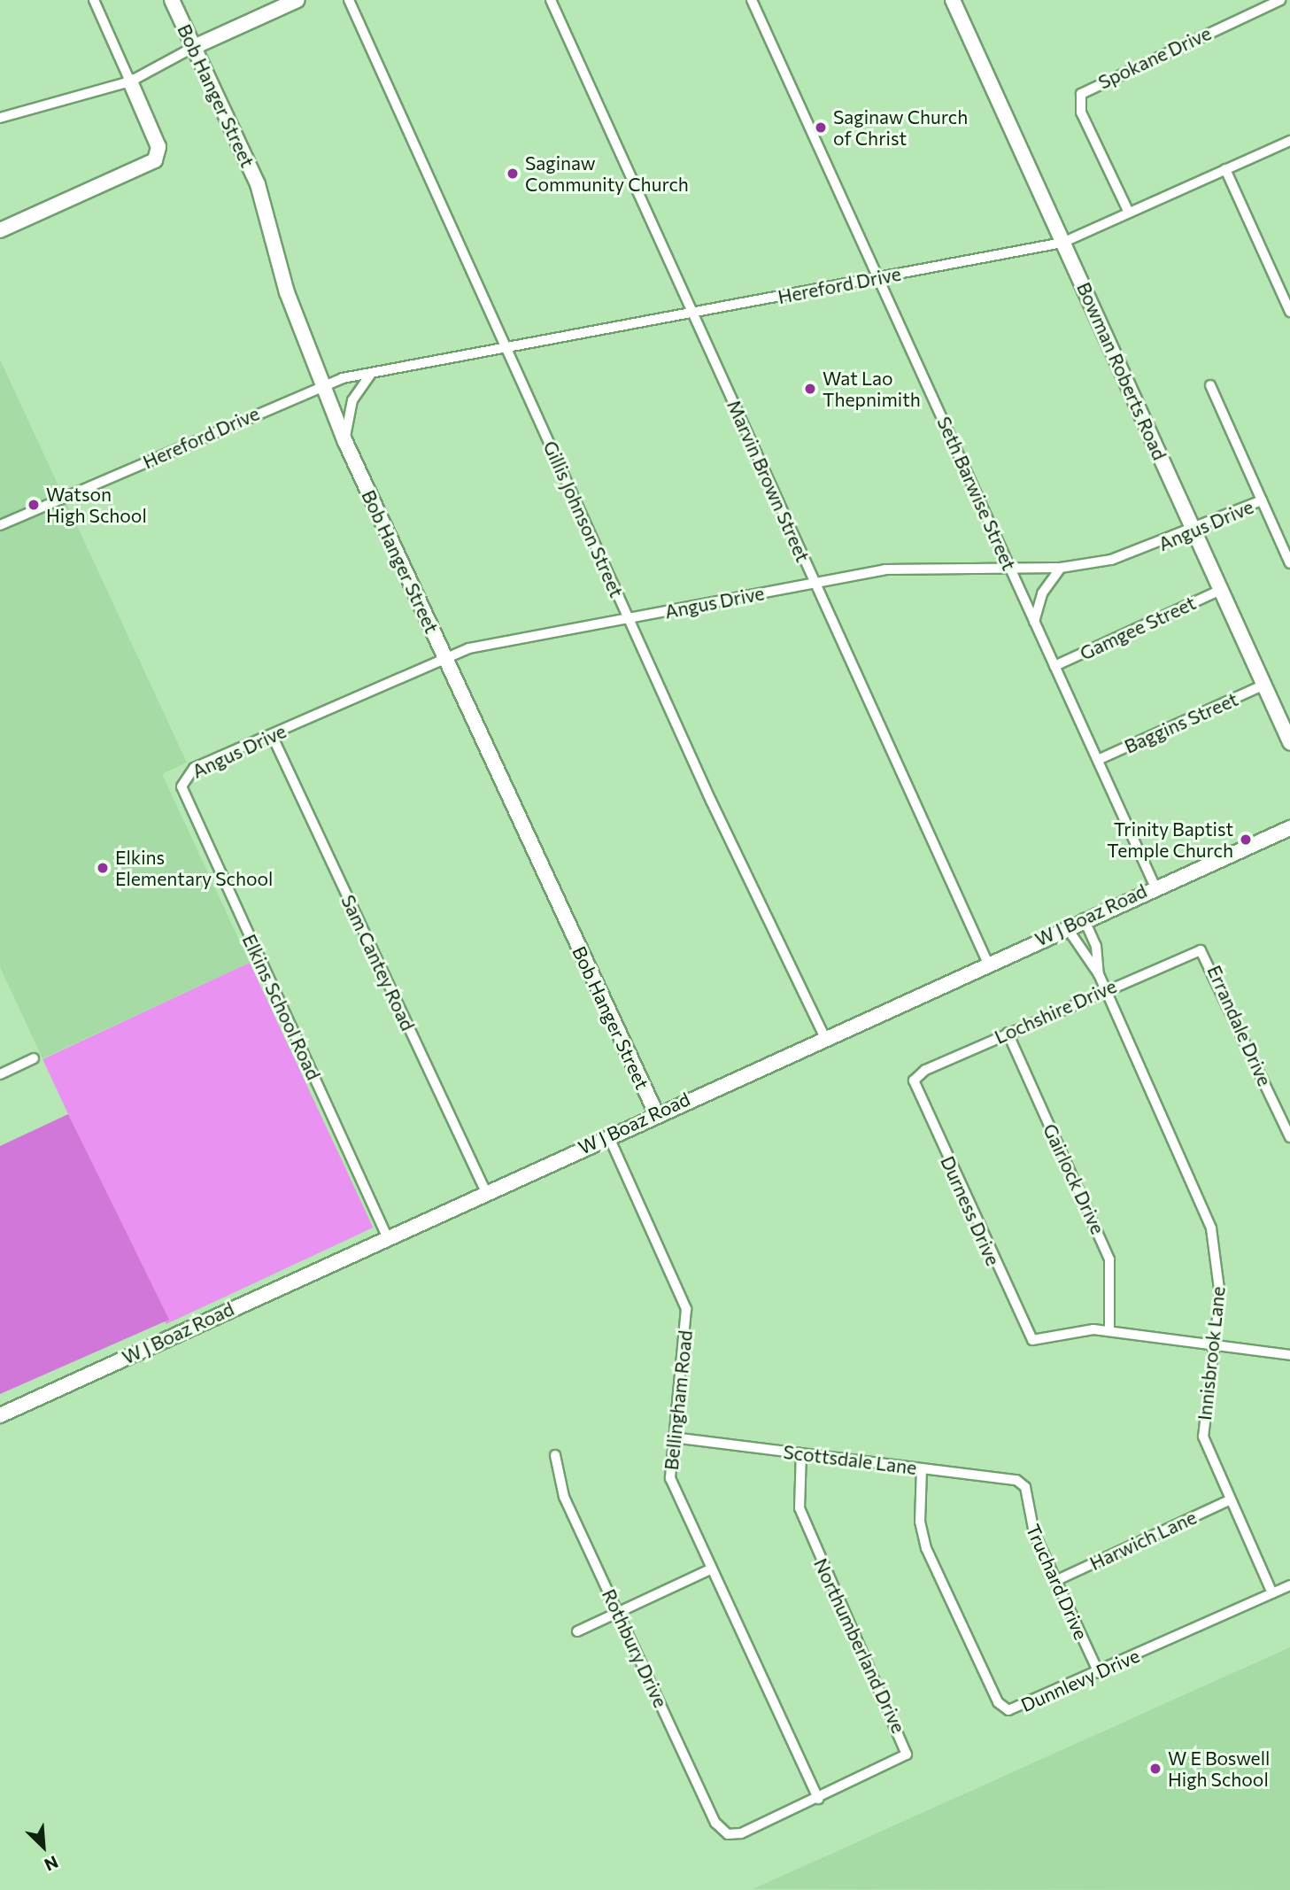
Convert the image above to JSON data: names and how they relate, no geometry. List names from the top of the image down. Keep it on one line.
{"streets":{"street":["Spokane Drive","Bob Hanger Street","Hereford Drive","Bowman Roberts Road","Marvin Brown Street","Seth Barwise Street","Gillis Johnson Street","Angus Drive","Gamgee Street","Baggins Street","W J Boaz Road","Sam Cantey Road","Elkins School Road","Lochshire Drive","Errandale Drive","Gairlock Drive","Durness Drive","Innisbrook Lane","Bellingham Road","Scottsdale Lane","Harwich Lane","Truchard Drive","Northumberland Drive","Rothbury Drive","Dunnlevy Drive"]},"crossings":[["Spokane Drive","Hereford Drive"],["Bob Hanger Street","Hereford Drive"],["Bob Hanger Street","Angus Drive"],["Bob Hanger Street","W J Boaz Road"],["Hereford Drive","Bowman Roberts Road"],["Hereford Drive","Marvin Brown Street"],["Hereford Drive","Seth Barwise Street"],["Hereford Drive","Gillis Johnson Street"],["Bowman Roberts Road","Angus Drive"],["Bowman Roberts Road","Gamgee Street"],["Bowman Roberts Road","Baggins Street"],["Marvin Brown Street","Angus Drive"],["Marvin Brown Street","W J Boaz Road"],["Seth Barwise Street","Angus Drive"],["Seth Barwise Street","Gamgee Street"],["Seth Barwise Street","Baggins Street"],["Seth Barwise Street","W J Boaz Road"],["Gillis Johnson Street","Angus Drive"],["Gillis Johnson Street","W J Boaz Road"],["Angus Drive","Sam Cantey Road"],["Angus Drive","Elkins School Road"],["W J Boaz Road","Sam Cantey Road"],["W J Boaz Road","Elkins School Road"],["W J Boaz Road","Innisbrook Lane"],["W J Boaz Road","Bellingham Road"],["Lochshire Drive","Errandale Drive"],["Lochshire Drive","Gairlock Drive"],["Lochshire Drive","Durness Drive"],["Lochshire Drive","Innisbrook Lane"],["Gairlock Drive","Durness Drive"],["Innisbrook Lane","Harwich Lane"],["Innisbrook Lane","Dunnlevy Drive"],["Bellingham Road","Scottsdale Lane"],["Bellingham Road","Northumberland Drive"],["Scottsdale Lane","Truchard Drive"],["Scottsdale Lane","Northumberland Drive"],["Scottsdale Lane","Dunnlevy Drive"],["Harwich Lane","Truchard Drive"],["Truchard Drive","Dunnlevy Drive"],["Northumberland Drive","Rothbury Drive"]],"places":["Saginaw Church of Christ","Saginaw Community Church","Wat Lao Thepnimith","Watson High School","Trinity Baptist Temple Church","Elkins Elementary School","W E Boswell High School"],"north":"bottom right"}
